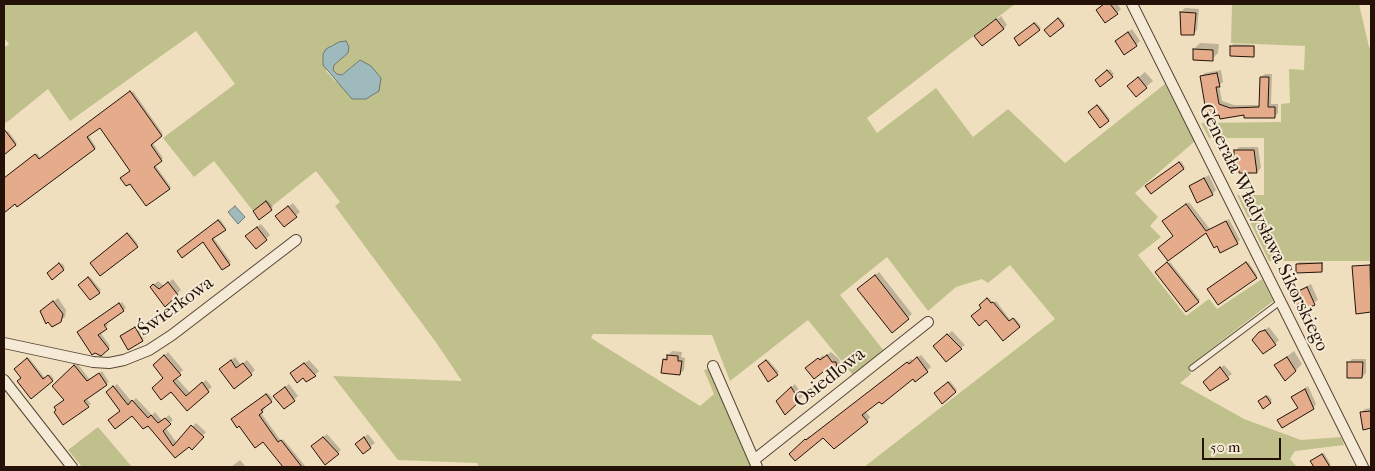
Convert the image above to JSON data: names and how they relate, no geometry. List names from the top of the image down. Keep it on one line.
{"streets":{"street":["Generała Władysława Sikorskiego","Świerkowa","Osiedlowa"]},"scale_bar":"50 m"}
